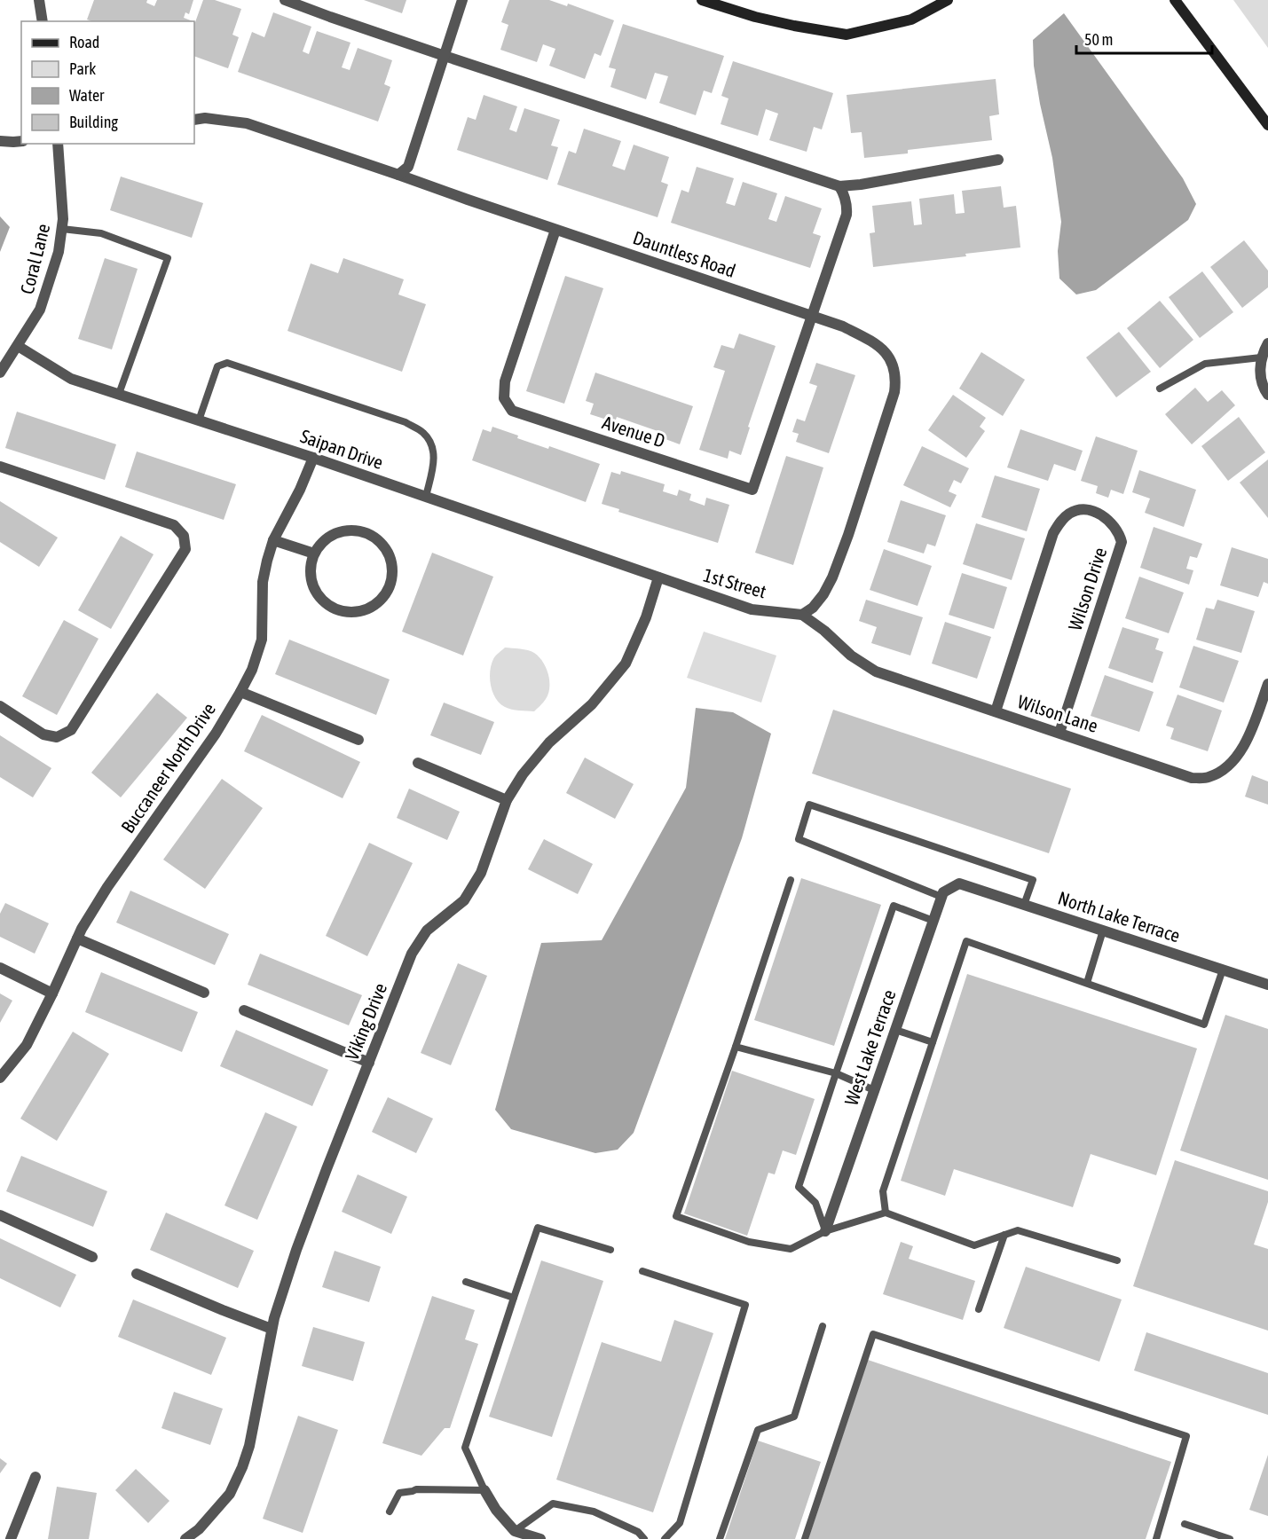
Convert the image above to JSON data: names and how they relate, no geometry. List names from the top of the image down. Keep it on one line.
{"streets":{"street":["Dauntless Road","Coral Lane","Avenue D","Saipan Drive","1st Street","Wilson Drive","Wilson Lane","Buccaneer North Drive","North Lake Terrace","Viking Drive","West Lake Terrace"]},"crossings":[["Dauntless Road","Avenue D"],["Dauntless Road","1st Street"],["Dauntless Road","Wilson Lane"],["Coral Lane","Saipan Drive"],["Saipan Drive","1st Street"],["Saipan Drive","Buccaneer North Drive"],["Saipan Drive","Viking Drive"],["1st Street","Wilson Lane"],["1st Street","Viking Drive"],["Wilson Drive","Wilson Lane"],["North Lake Terrace","West Lake Terrace"]],"legend":["Road","Park","Water","Building"],"scale_bar":"50 m"}
